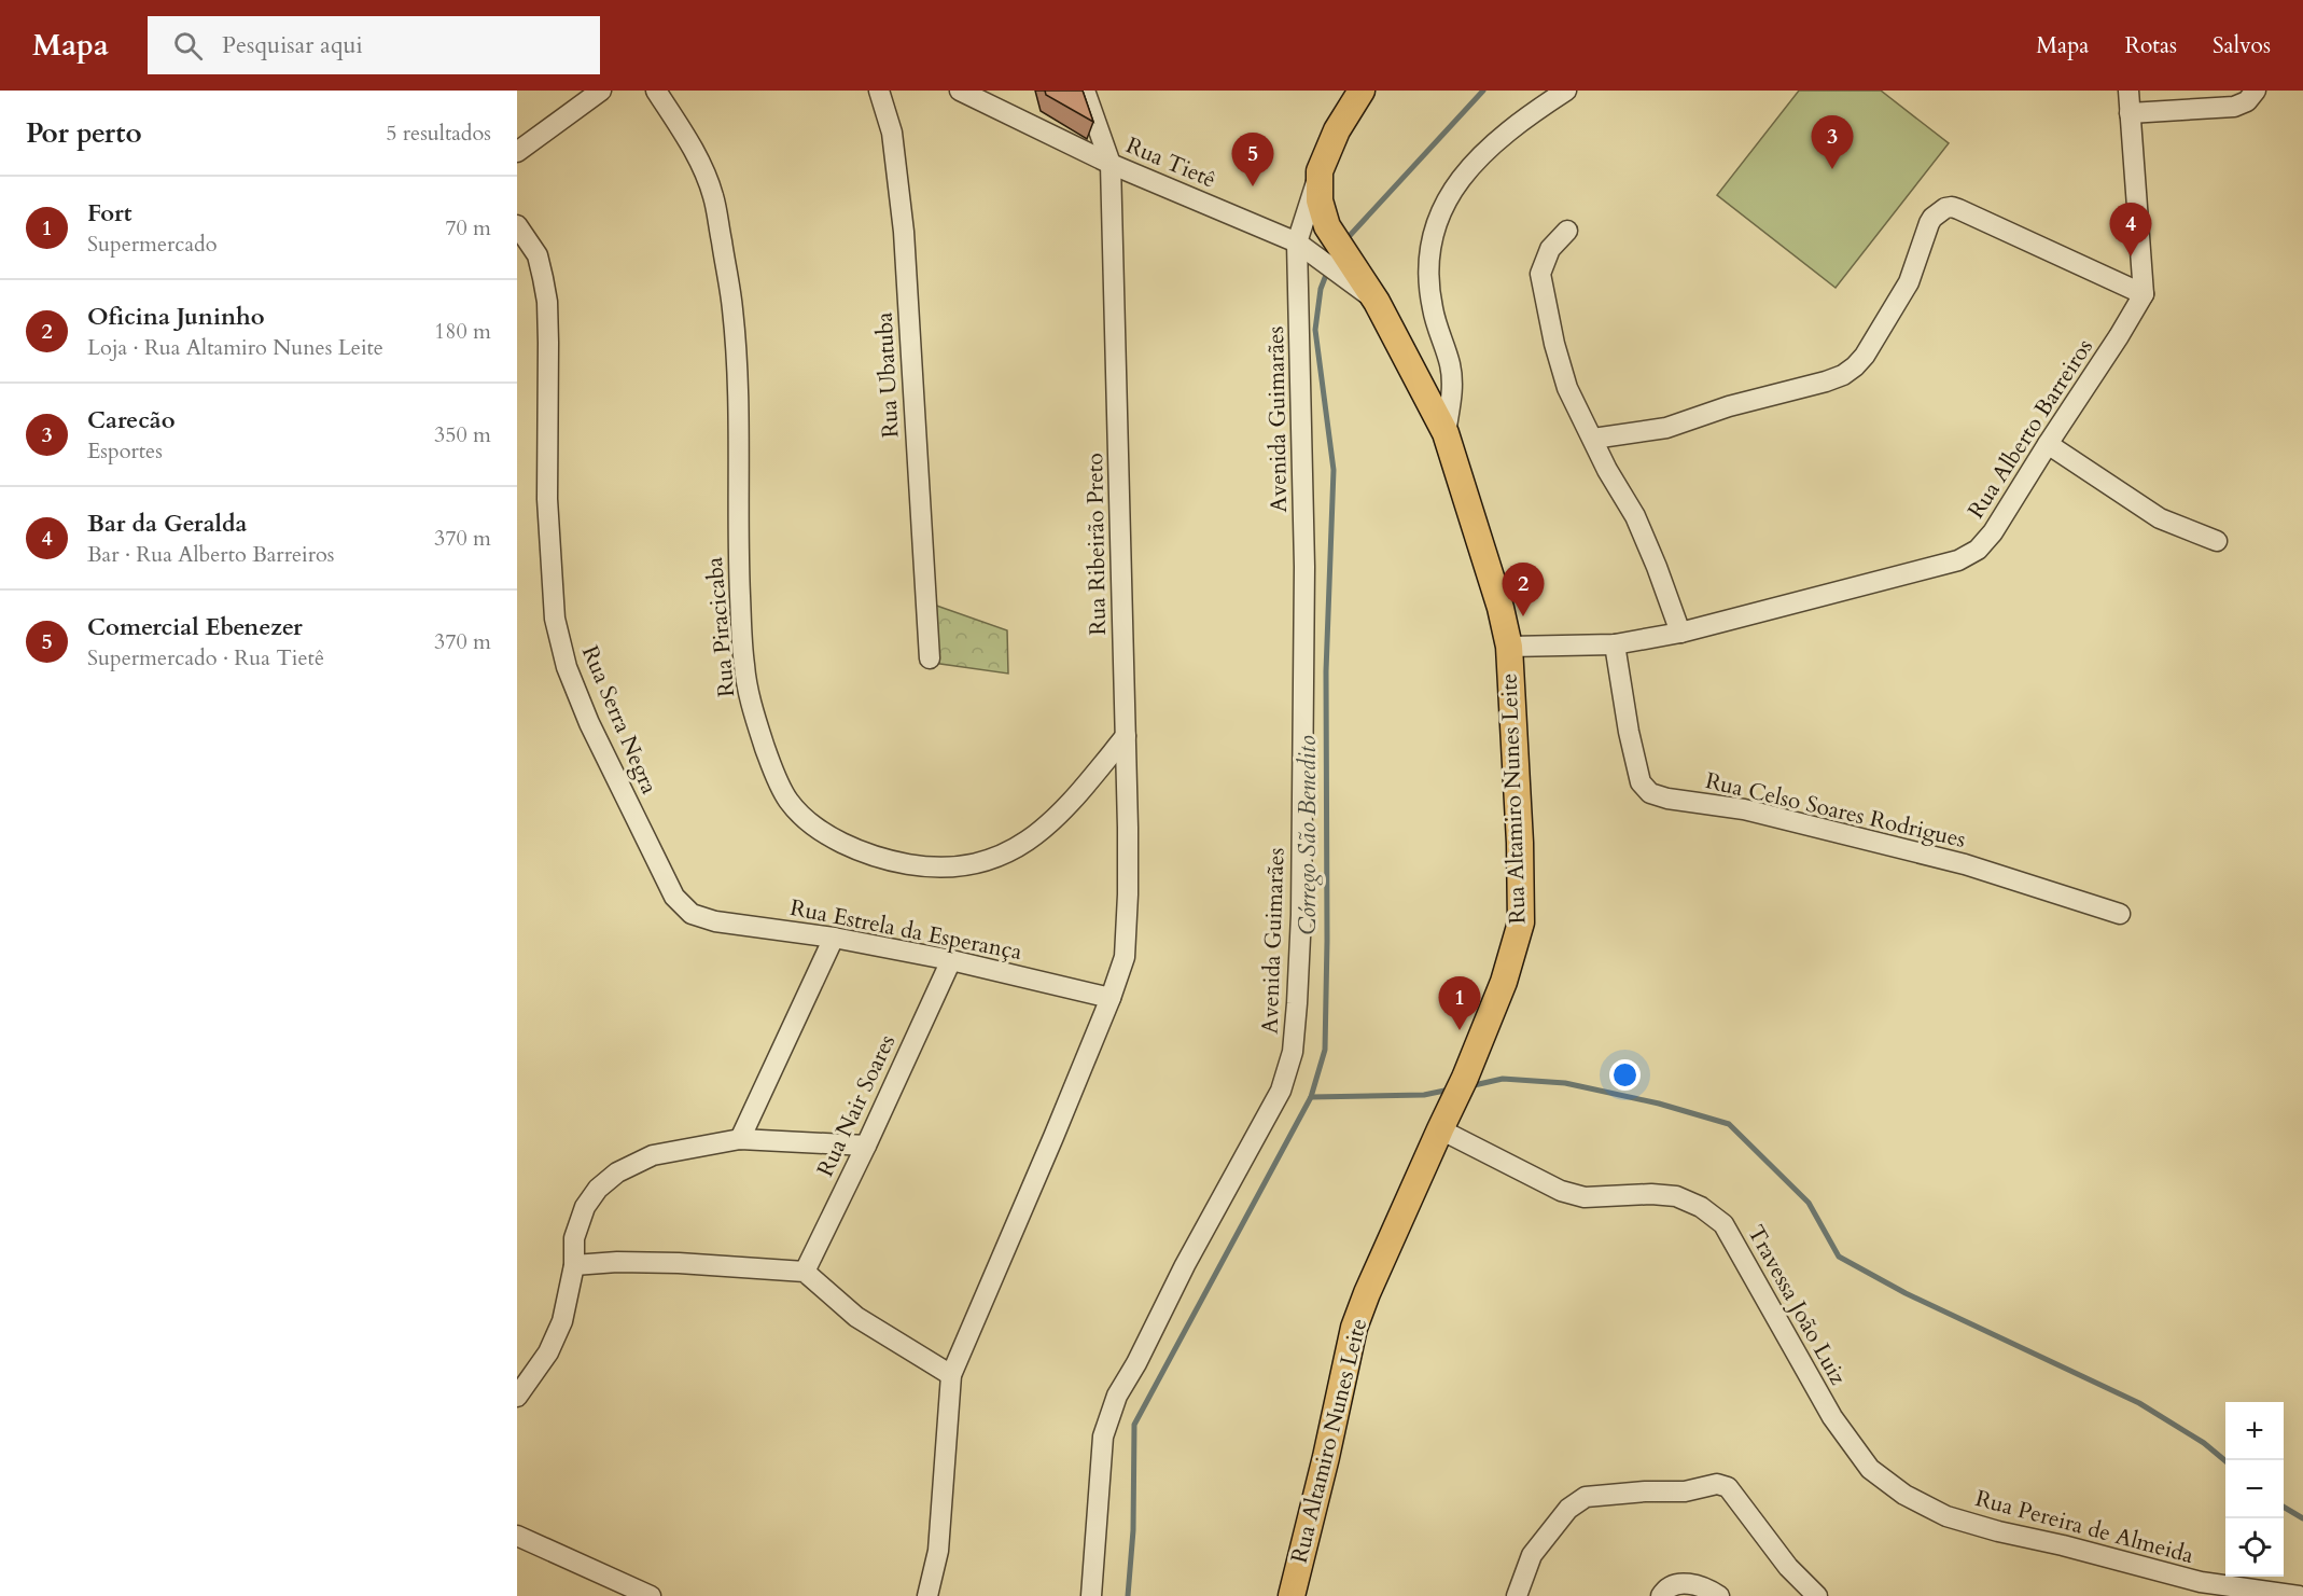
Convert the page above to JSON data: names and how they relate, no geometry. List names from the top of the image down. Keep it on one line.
{"streets":{"main road":["Rua Altamiro Nunes Leite"],"street":["Rua Tietê","Rua Ubatuba","Avenida Guimarães","Rua Alberto Barreiros","Rua Ribeirão Preto","Rua Piracicaba","Rua Serra Negra","Rua Celso Soares Rodrigues","Rua Estrela da Esperança","Rua Nair Soares","Travessa João Luiz","Rua Pereira de Almeida"]},"crossings":[["Rua Tietê","Avenida Guimarães"],["Rua Tietê","Rua Ribeirão Preto"],["Rua Tietê","Rua Altamiro Nunes Leite"],["Rua Alberto Barreiros","Rua Altamiro Nunes Leite"],["Rua Alberto Barreiros","Rua Celso Soares Rodrigues"],["Rua Ribeirão Preto","Rua Piracicaba"],["Rua Ribeirão Preto","Rua Estrela da Esperança"],["Rua Serra Negra","Rua Estrela da Esperança"],["Rua Altamiro Nunes Leite","Travessa João Luiz"],["Rua Estrela da Esperança","Rua Nair Soares"],["Travessa João Luiz","Rua Pereira de Almeida"]],"water":["Córrego São Benedito"],"page":{"header":"Mapa","search":"Pesquisar aqui","nav":["Mapa","Rotas","Salvos"],"heading":["Por perto","5 resultados"],"pins":["3","5","4","2","1"],"list":[{"mark":"1","name":"Fort","note":"Supermercado","value":"70 m"},{"mark":"2","name":"Oficina Juninho","note":"Loja · Rua Altamiro Nunes Leite","value":"180 m"},{"mark":"3","name":"Carecão","note":"Esportes","value":"350 m"},{"mark":"4","name":"Bar da Geralda","note":"Bar · Rua Alberto Barreiros","value":"370 m"},{"mark":"5","name":"Comercial Ebenezer","note":"Supermercado · Rua Tietê","value":"370 m"}],"map_buttons":["+","−"]}}
